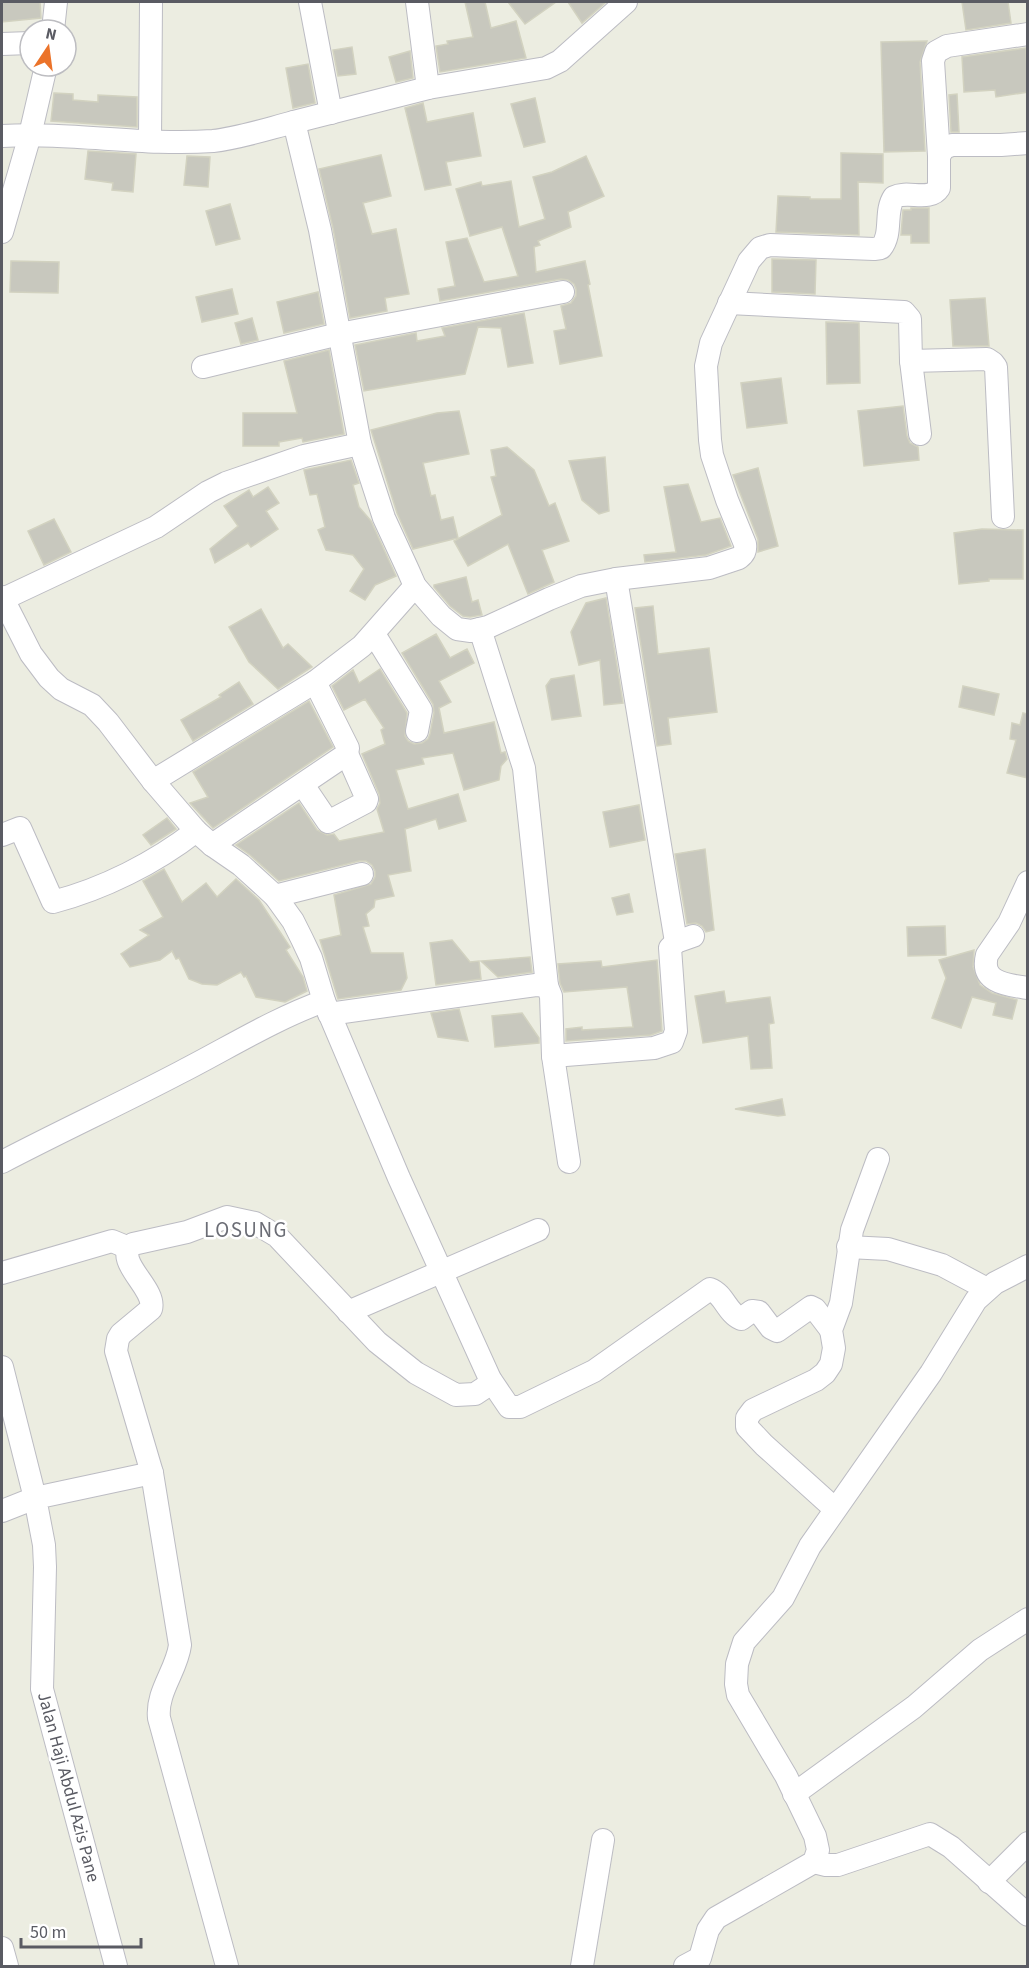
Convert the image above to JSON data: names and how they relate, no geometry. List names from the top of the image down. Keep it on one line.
{"streets":{"street":["Jalan Haji Abdul Azis Pane"]},"districts":["LOSUNG"],"scale_bar":"50 m","north":"top"}
